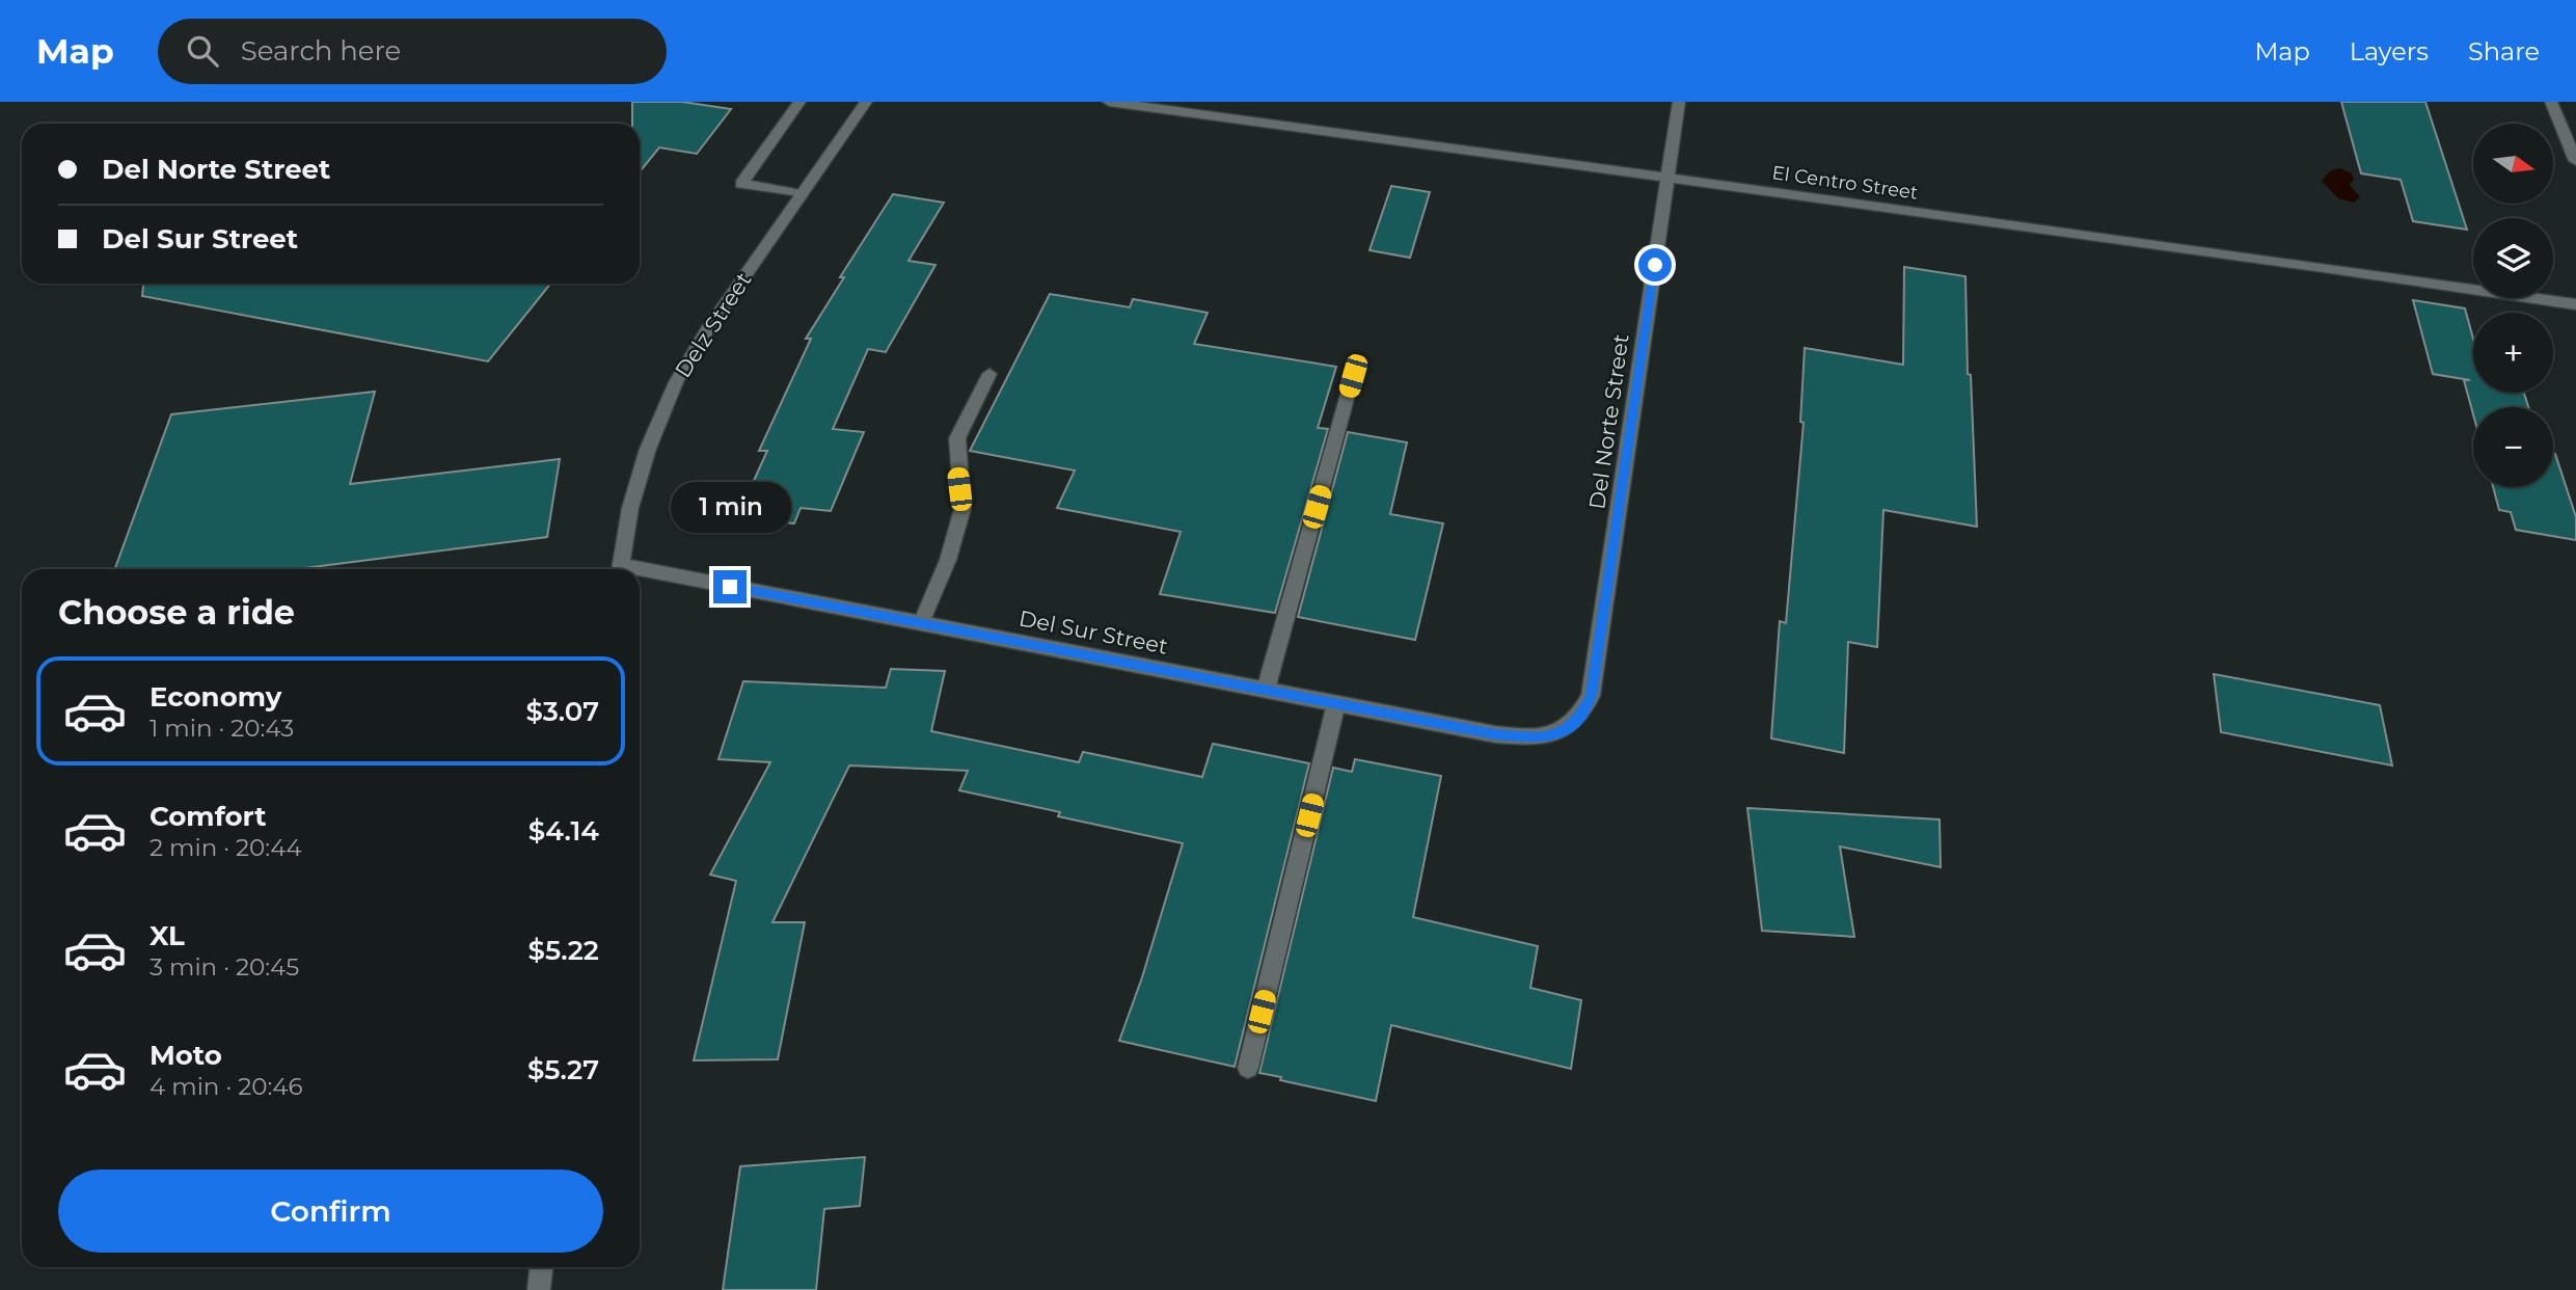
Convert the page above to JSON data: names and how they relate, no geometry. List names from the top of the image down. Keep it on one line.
{"streets":{"street":["El Centro Street","Delz Street","Del Norte Street","Del Sur Street"]},"crossings":[["El Centro Street","Del Norte Street"],["Del Norte Street","Del Sur Street"]],"north":"right","page":{"header":"Map","search":"Search here","nav":["Map","Layers","Share"],"map_buttons":["+","−"],"banner":["Del Norte Street","Del Sur Street"],"bubble":"1 min","heading":"Choose a ride","list":[{"name":"Economy","note":"1 min · 20:43","value":"$3.07"},{"name":"Comfort","note":"2 min · 20:44","value":"$4.14"},{"name":"XL","note":"3 min · 20:45","value":"$5.22"},{"name":"Moto","note":"4 min · 20:46","value":"$5.27"}],"buttons":"Confirm"}}
